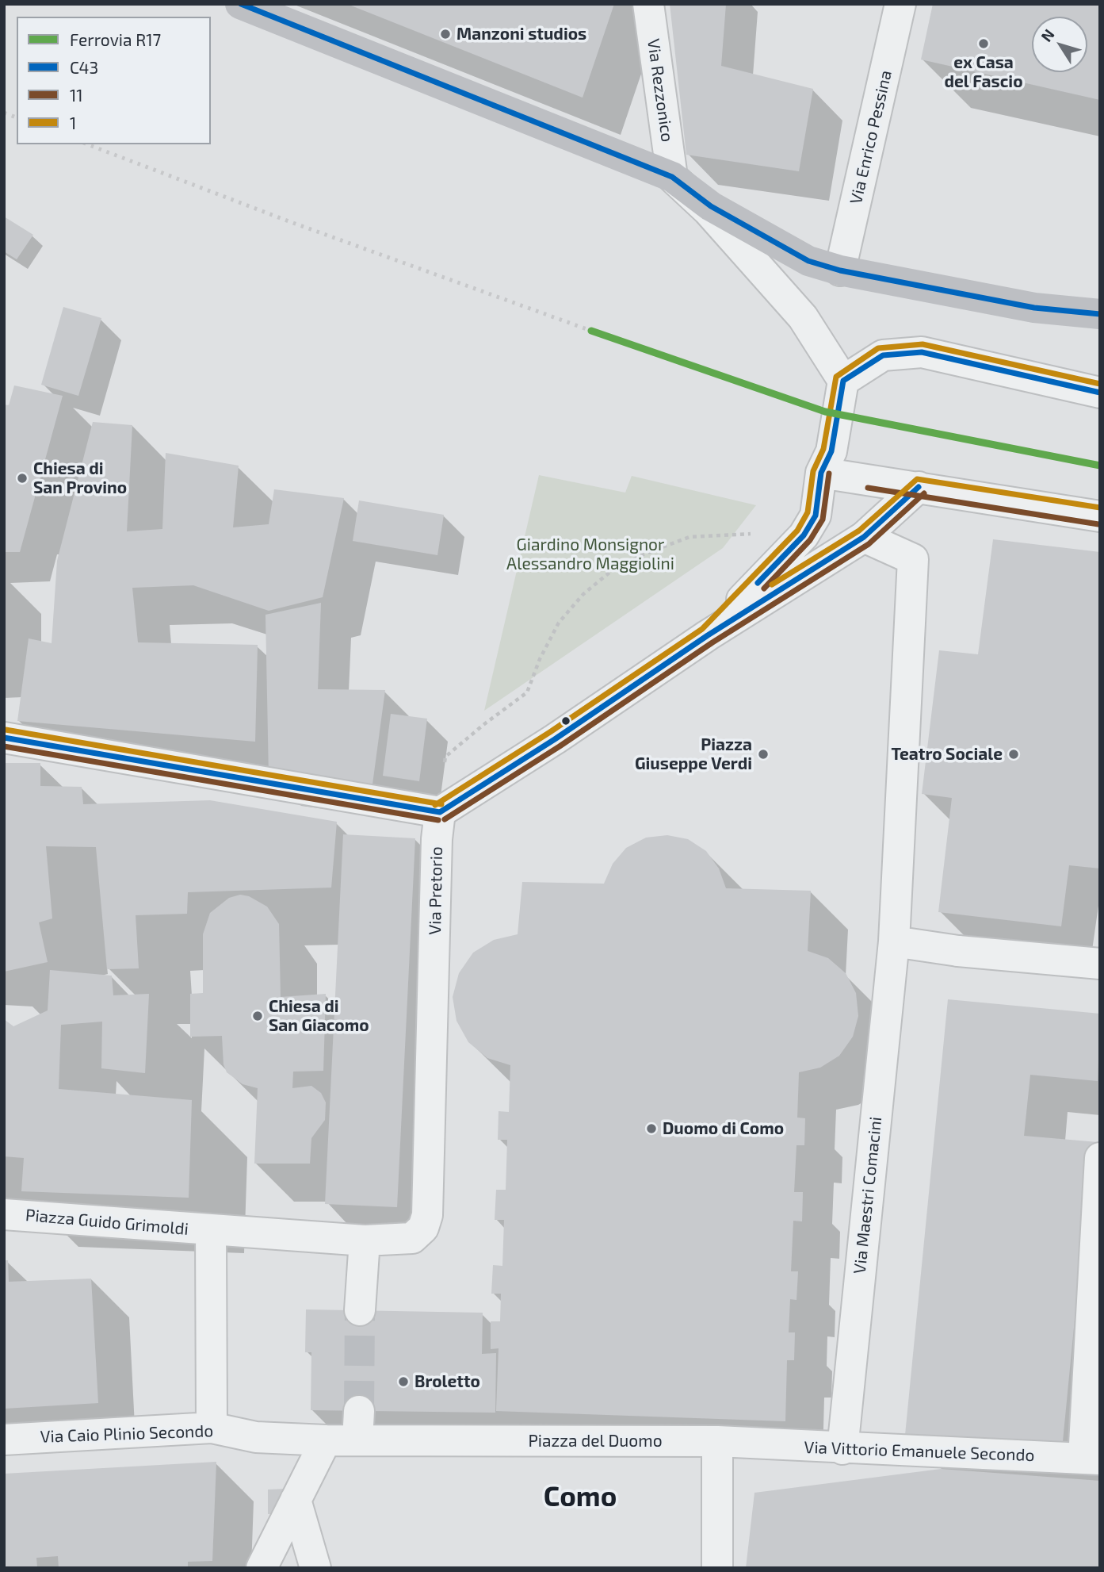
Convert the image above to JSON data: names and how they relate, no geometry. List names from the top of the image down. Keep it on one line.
{"streets":{"street":["Via Rezzonico","Via Enrico Pessina","Via Pretorio","Via Maestri Comacini","Piazza Guido Grimoldi","Via Caio Plinio Secondo","Piazza del Duomo","Via Vittorio Emanuele Secondo"]},"crossings":[["Via Pretorio","Piazza Guido Grimoldi"],["Via Maestri Comacini","Via Vittorio Emanuele Secondo"],["Piazza Guido Grimoldi","Via Caio Plinio Secondo"],["Via Caio Plinio Secondo","Piazza del Duomo"],["Piazza del Duomo","Via Vittorio Emanuele Secondo"]],"districts":["Como"],"parks":["Giardino Monsignor Alessandro Maggiolini"],"places":["Manzoni studios","ex Casa del Fascio","Chiesa di San Provino","Piazza Giuseppe Verdi","Teatro Sociale","Chiesa di San Giacomo","Duomo di Como","Broletto"],"lines":["transit line C43","rail line R17","transit line 1","transit line 11"],"legend":["Ferrovia R17","C43","11","1"],"north":"top left"}
